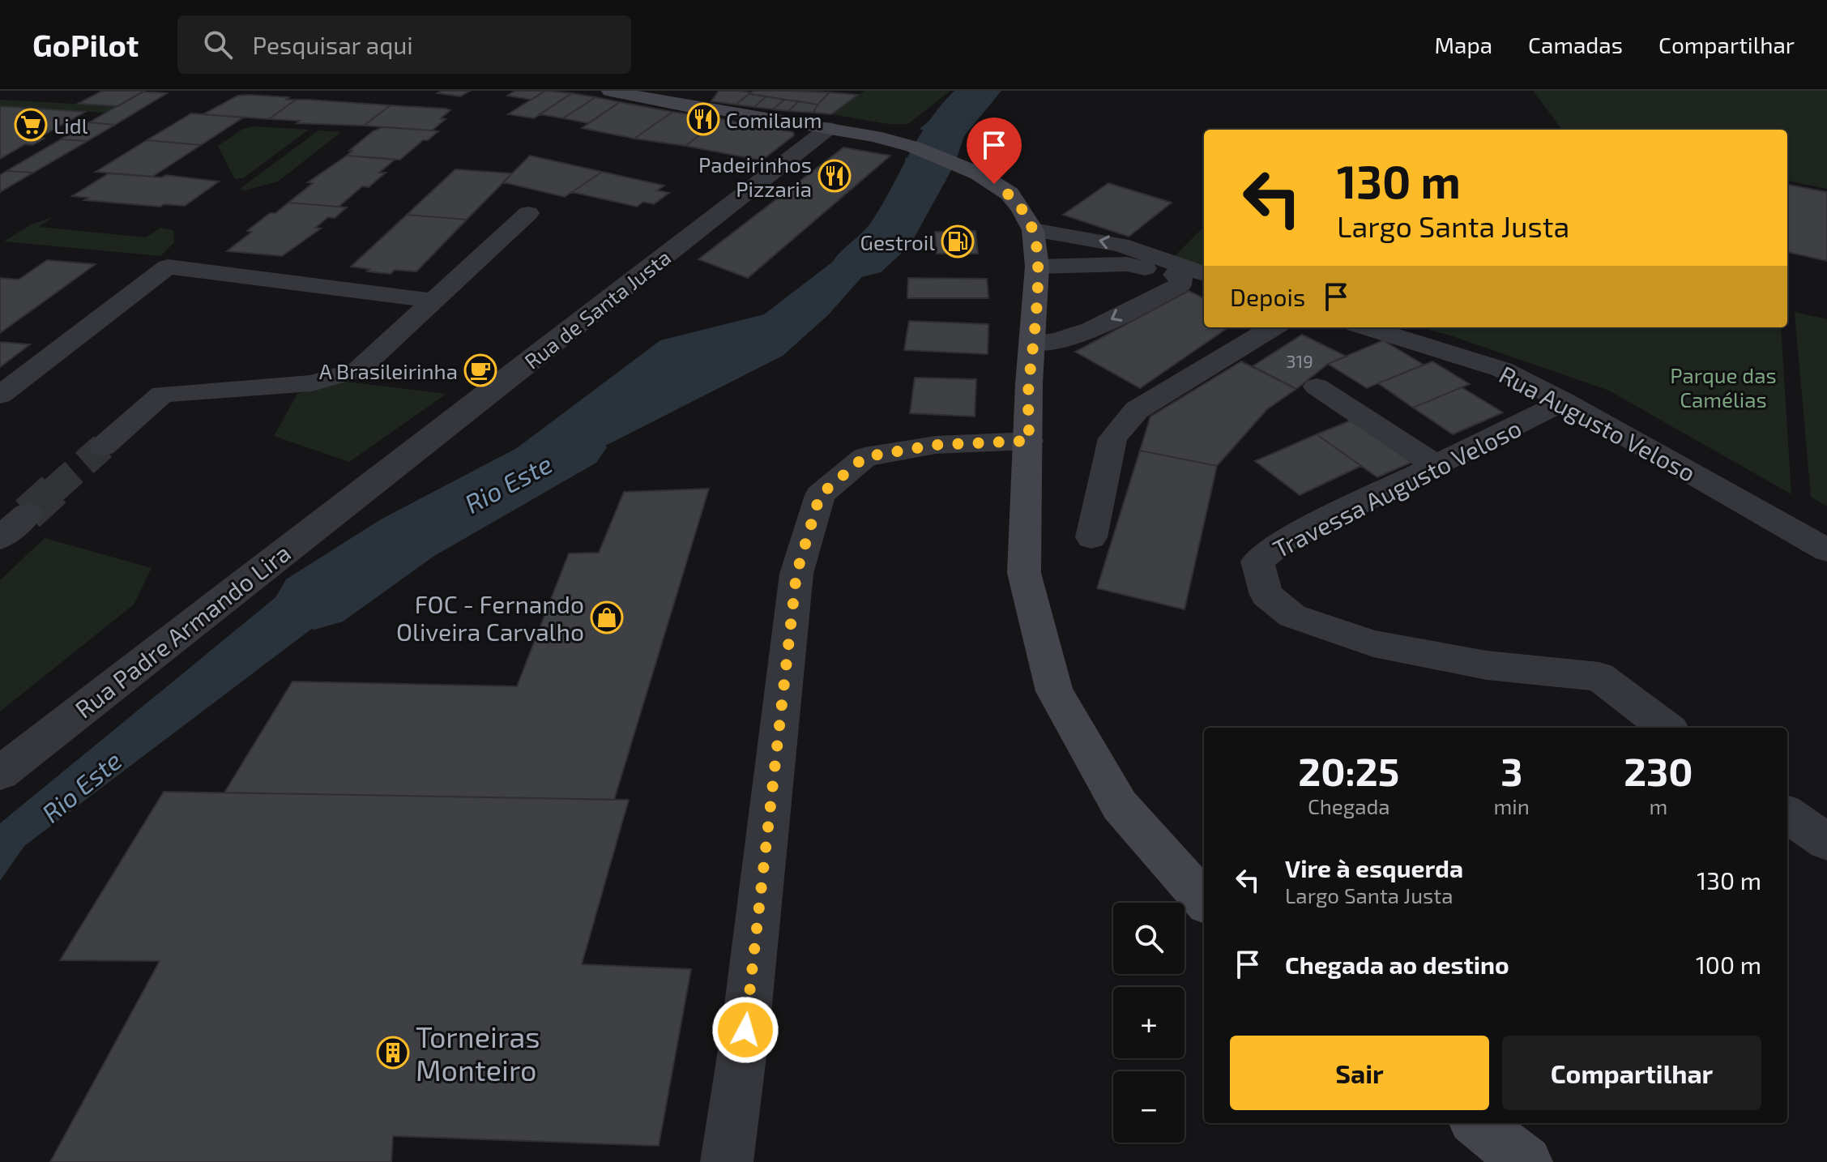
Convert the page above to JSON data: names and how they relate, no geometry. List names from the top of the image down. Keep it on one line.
{"streets":{"street":["Rua de Santa Justa","Rua Augusto Veloso","Travessa Augusto Veloso","Rua Padre Armando Lira"]},"crossings":[["Rua de Santa Justa","Rua Padre Armando Lira"],["Rua Augusto Veloso","Travessa Augusto Veloso"]],"water":["Rio Este"],"parks":["Parque das Camélias"],"places":{"restaurant":["Comilaum","Padeirinhos Pizzaria"],"supermarket":["Lidl"],"fuel station":["Gestroil"],"cafe":["A Brasileirinha"],"shop":["FOC - Fernando Oliveira Carvalho"],"building":["Torneiras Monteiro"]},"house_numbers":["319"],"page":{"header":"GoPilot","search":"Pesquisar aqui","nav":["Mapa","Camadas","Compartilhar"],"turn":["130 m","Largo Santa Justa"],"then":"Depois","eta":["20:25","Chegada","3","min","230","m"],"list":[{"name":"Vire à esquerda","note":"Largo Santa Justa","value":"130 m"},{"name":"Chegada ao destino","value":"100 m"}],"map_buttons":["+","−"],"buttons":["Sair","Compartilhar"]}}
